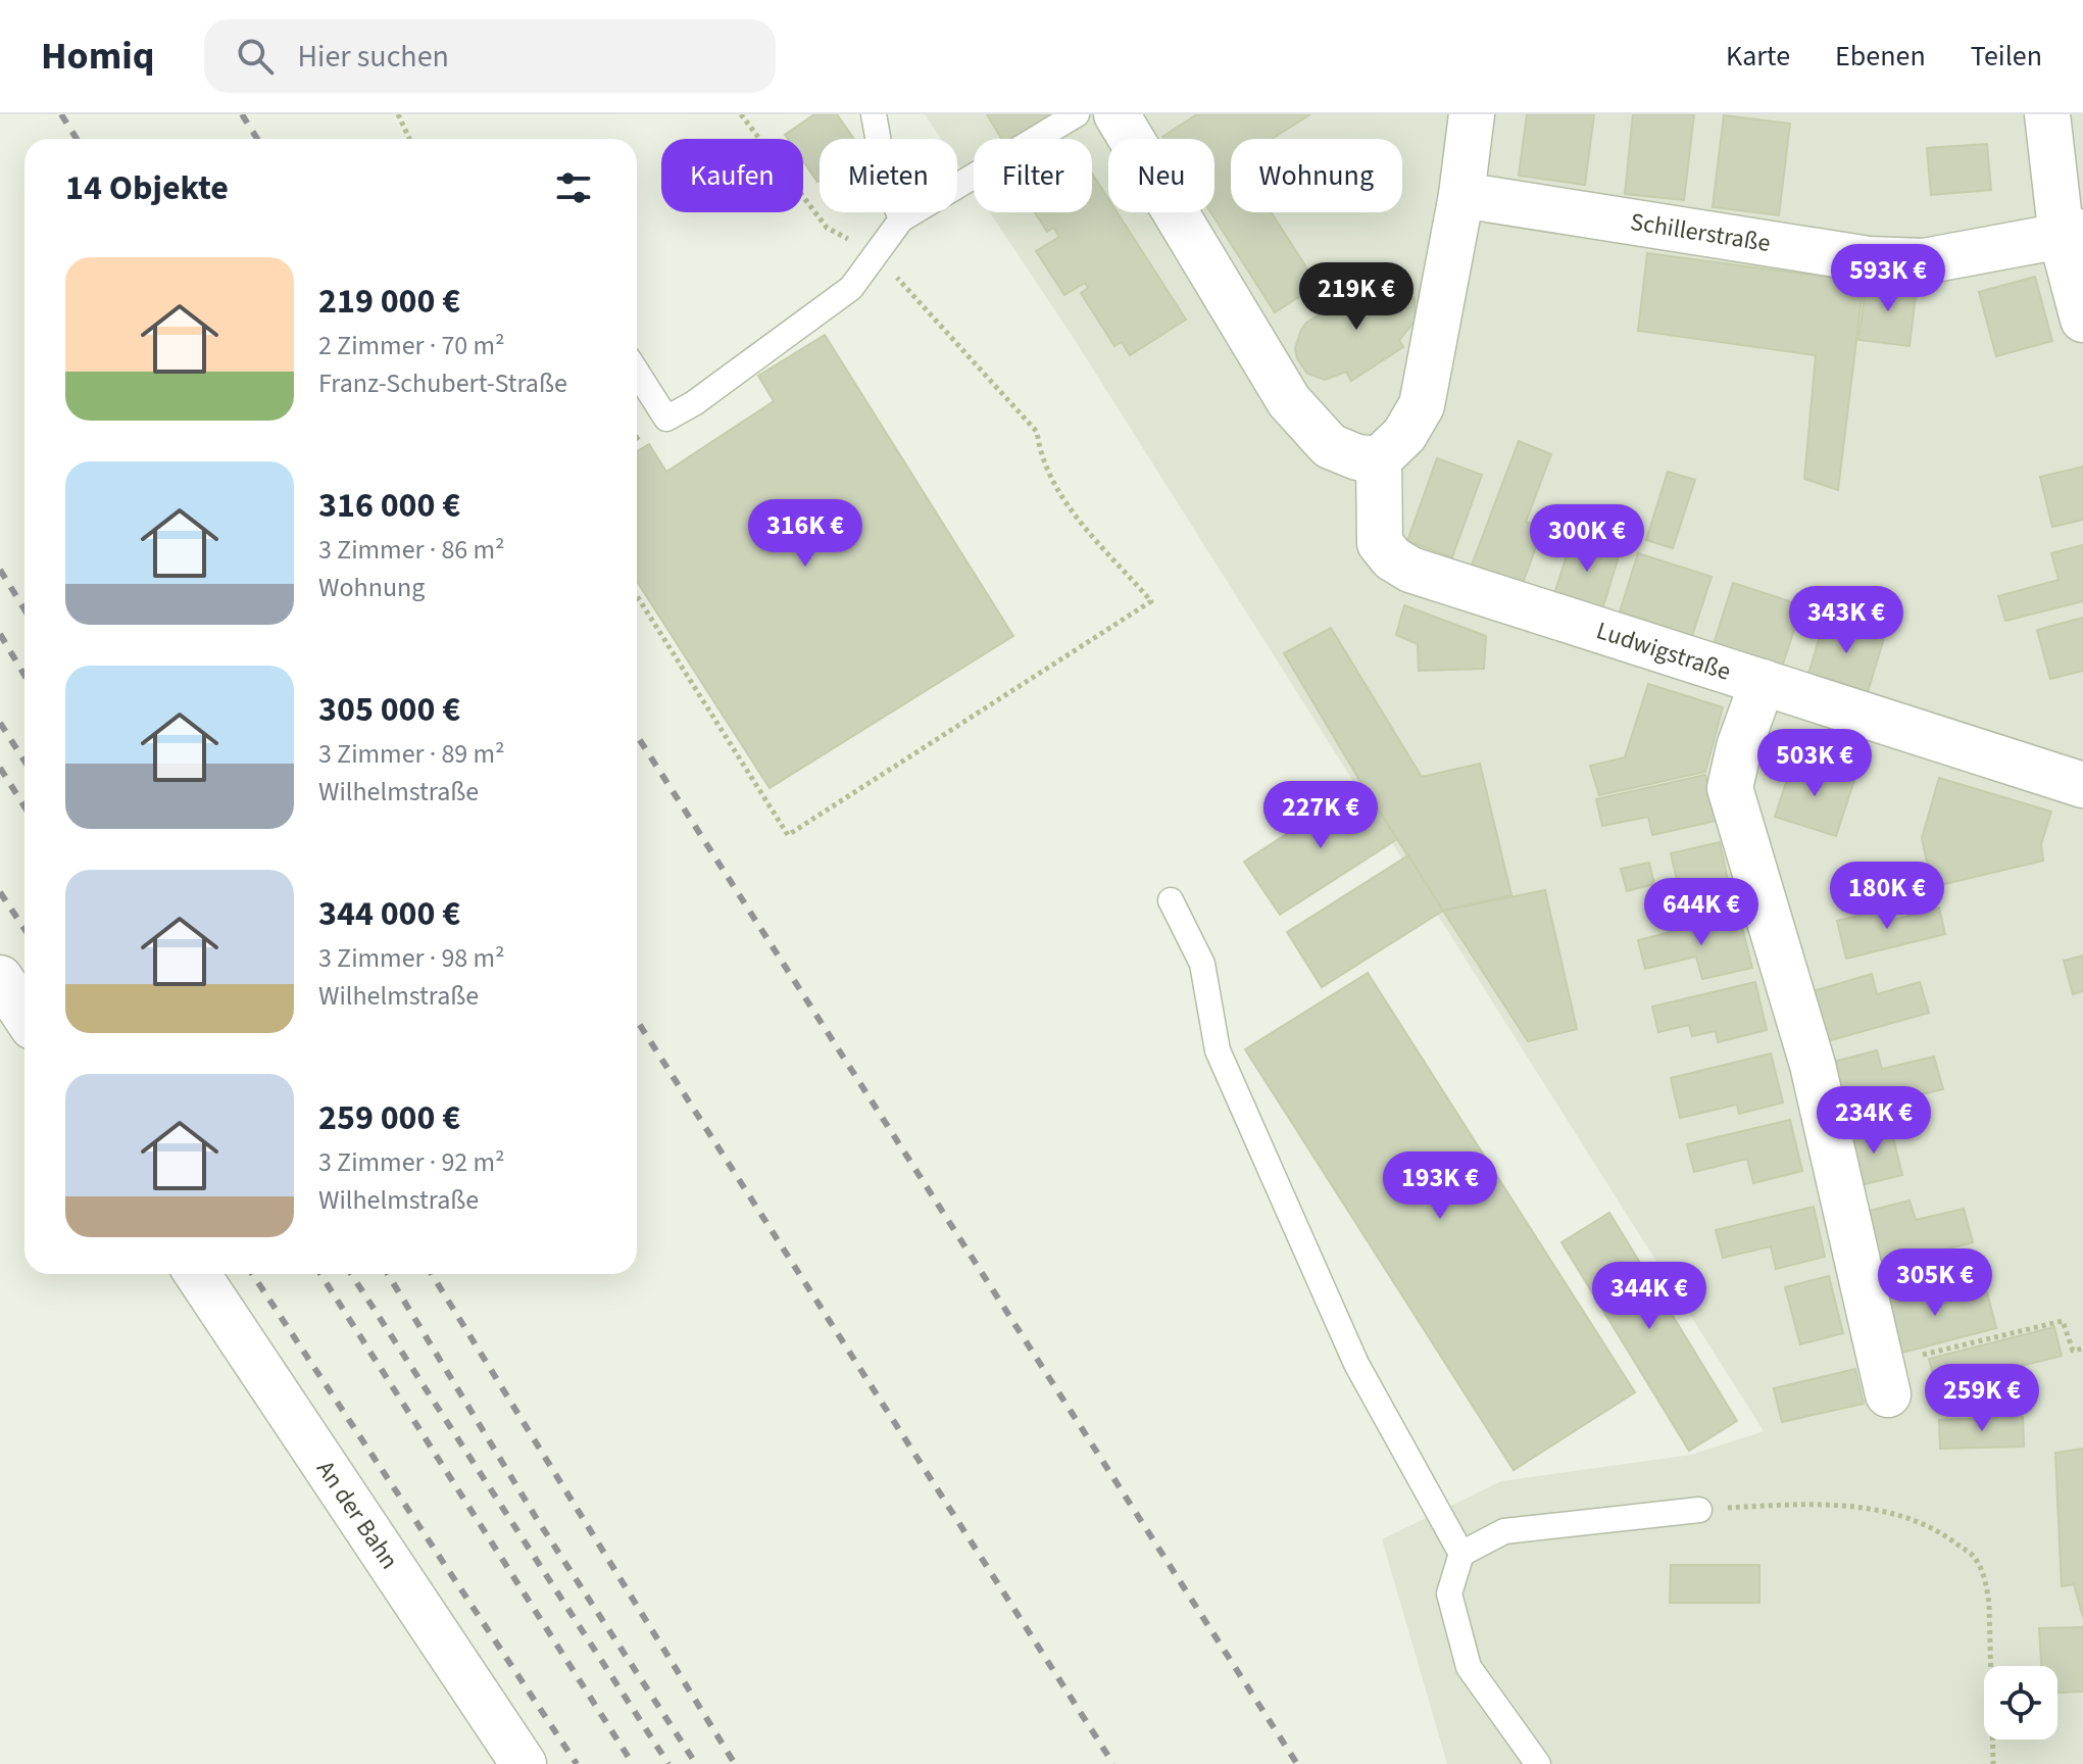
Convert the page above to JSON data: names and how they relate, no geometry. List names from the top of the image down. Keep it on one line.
{"streets":{"street":["Schillerstraße","Ludwigstraße","An der Bahn"]},"page":{"header":"Homiq","search":"Hier suchen","nav":["Karte","Ebenen","Teilen"],"chip":["Kaufen","Mieten","Filter","Neu","Wohnung"],"heading":"14 Objekte","list":[{"name":"219 000 €","note":"2 Zimmer · 70 m² · Franz-Schubert-Straße"},{"name":"316 000 €","note":"3 Zimmer · 86 m² · Wohnung"},{"name":"305 000 €","note":"3 Zimmer · 89 m² · Wilhelmstraße"},{"name":"344 000 €","note":"3 Zimmer · 98 m² · Wilhelmstraße"},{"name":"259 000 €","note":"3 Zimmer · 92 m² · Wilhelmstraße"}],"price":["593K €","219K €","316K €","300K €","343K €","503K €","227K €","180K €","644K €","234K €","193K €","305K €","344K €","259K €"]}}
